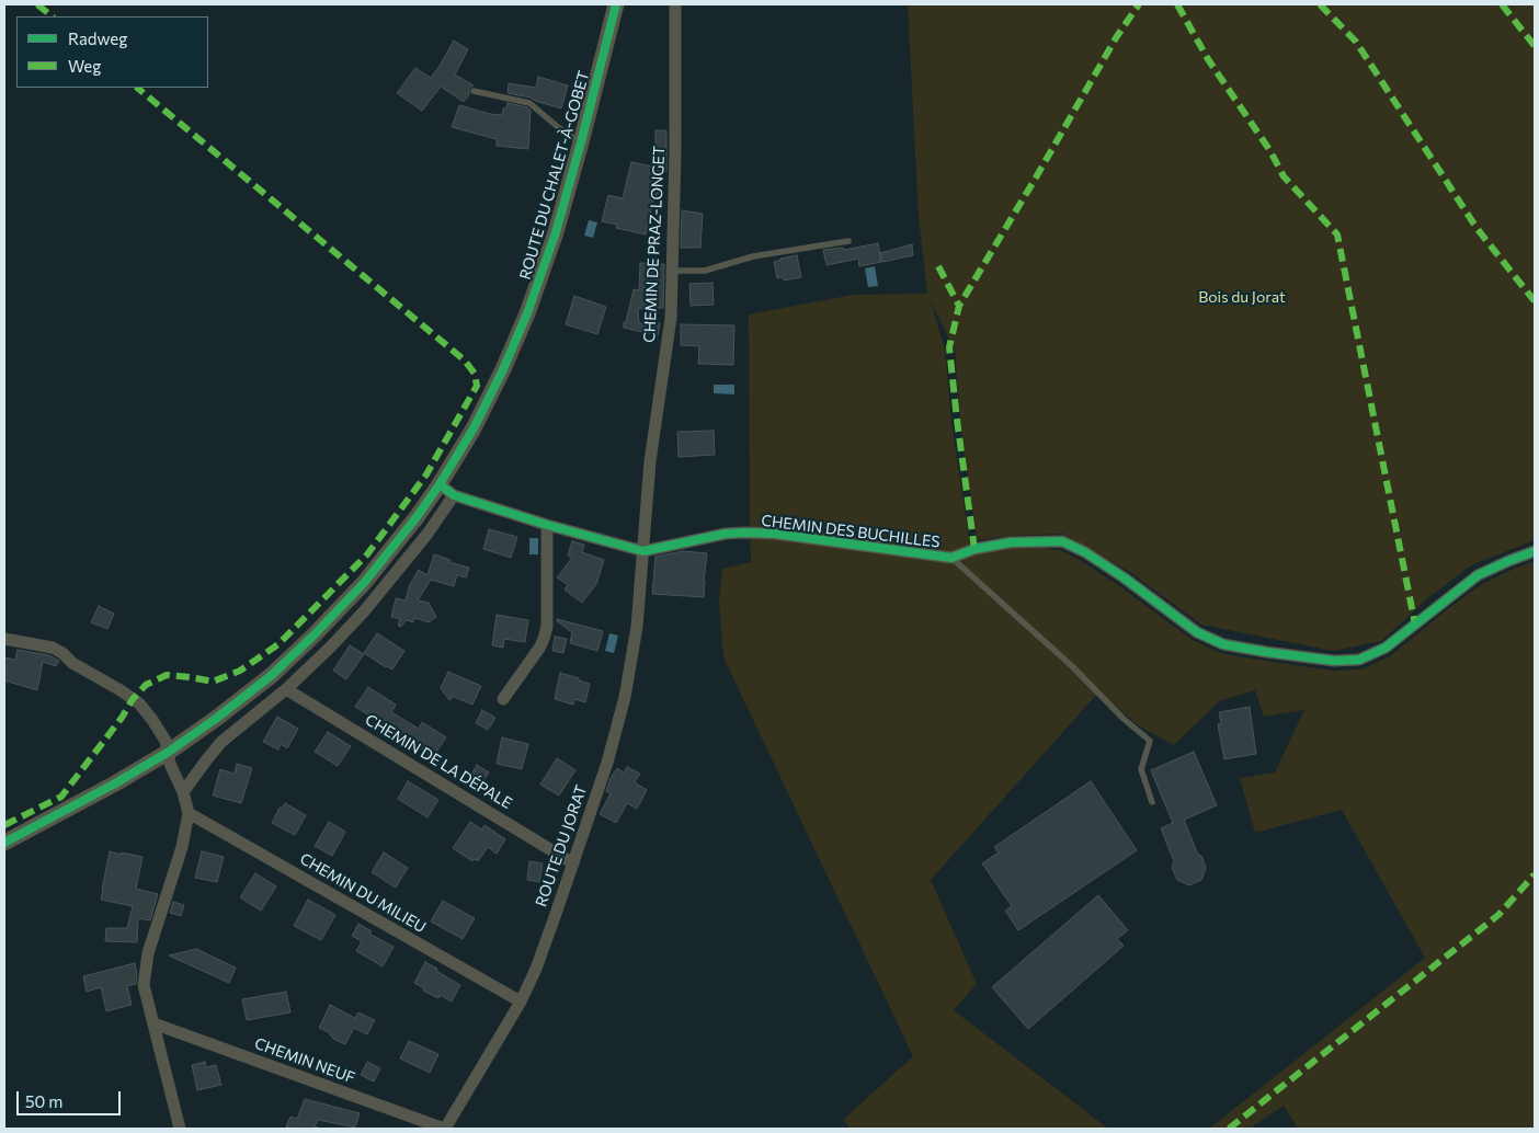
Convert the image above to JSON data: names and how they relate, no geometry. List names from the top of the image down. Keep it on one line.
{"streets":{"main road":["ROUTE DU CHALET-À-GOBET"],"street":["CHEMIN DE PRAZ-LONGET","CHEMIN DES BUCHILLES","CHEMIN DE LA DÉPALE","ROUTE DU JORAT","CHEMIN DU MILIEU","CHEMIN NEUF"]},"crossings":[["ROUTE DU CHALET-À-GOBET","CHEMIN DES BUCHILLES"],["CHEMIN DE PRAZ-LONGET","CHEMIN DES BUCHILLES"],["CHEMIN DE PRAZ-LONGET","ROUTE DU JORAT"],["CHEMIN DES BUCHILLES","ROUTE DU JORAT"],["CHEMIN DE LA DÉPALE","ROUTE DU JORAT"],["ROUTE DU JORAT","CHEMIN DU MILIEU"],["ROUTE DU JORAT","CHEMIN NEUF"]],"parks":["Bois du Jorat"],"legend":["Radweg","Weg"],"scale_bar":"50 m"}
